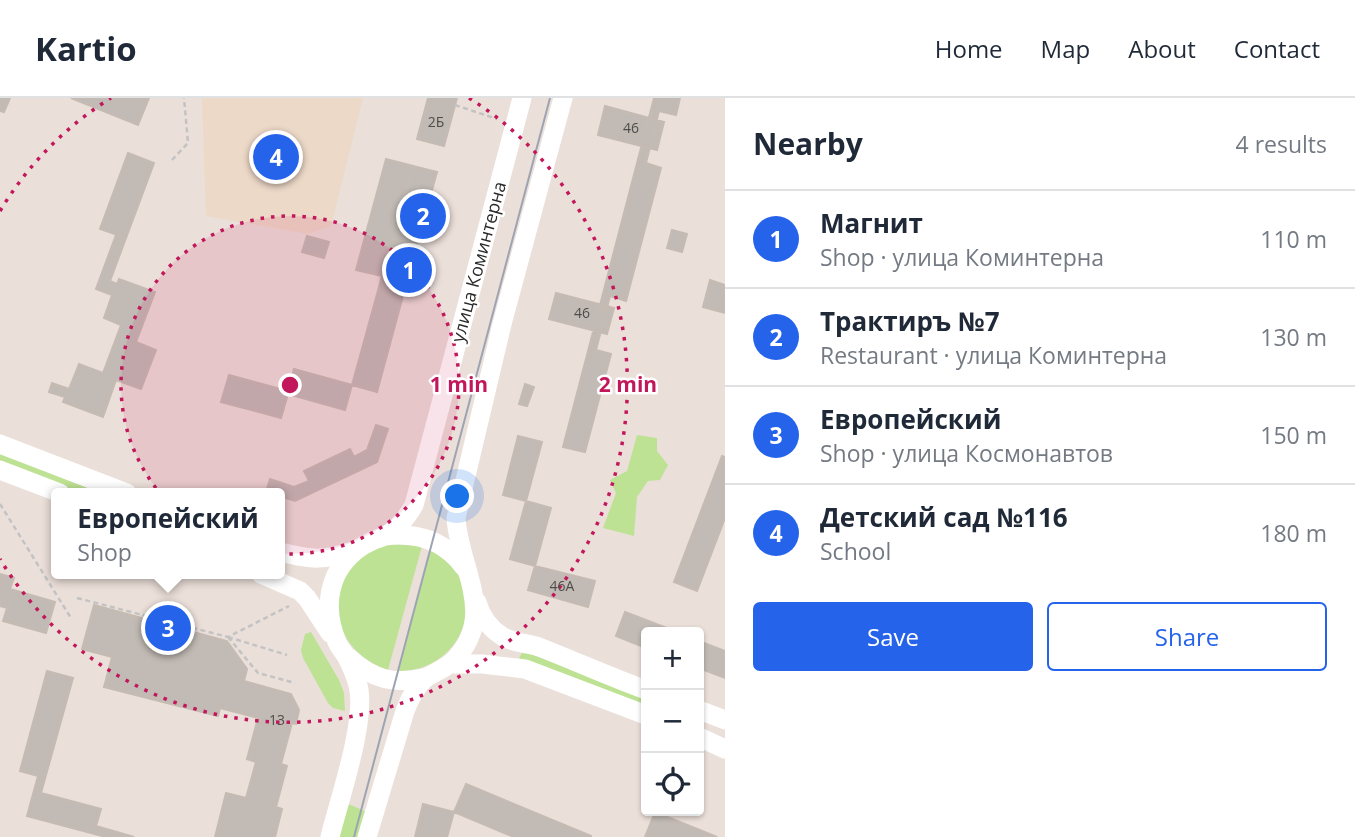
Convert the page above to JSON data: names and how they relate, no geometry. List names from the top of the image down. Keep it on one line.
{"streets":{"street":["улица Коминтерна"]},"house_numbers":["2Б","46","46","46А","13"],"page":{"header":"Kartio","nav":["Home","Map","About","Contact"],"heading":["Nearby","4 results"],"pins":["4","2","1","3"],"list":[{"mark":"1","name":"Магнит","note":"Shop · улица Коминтерна","value":"110 m"},{"mark":"2","name":"Трактиръ №7","note":"Restaurant · улица Коминтерна","value":"130 m"},{"mark":"3","name":"Европейский","note":"Shop · улица Космонавтов","value":"150 m"},{"mark":"4","name":"Детский сад №116","note":"School","value":"180 m"}],"popup":["Европейский","Shop"],"buttons":["Save","Share"],"map_buttons":["+","−"]},"rings":["1 min","2 min"]}
